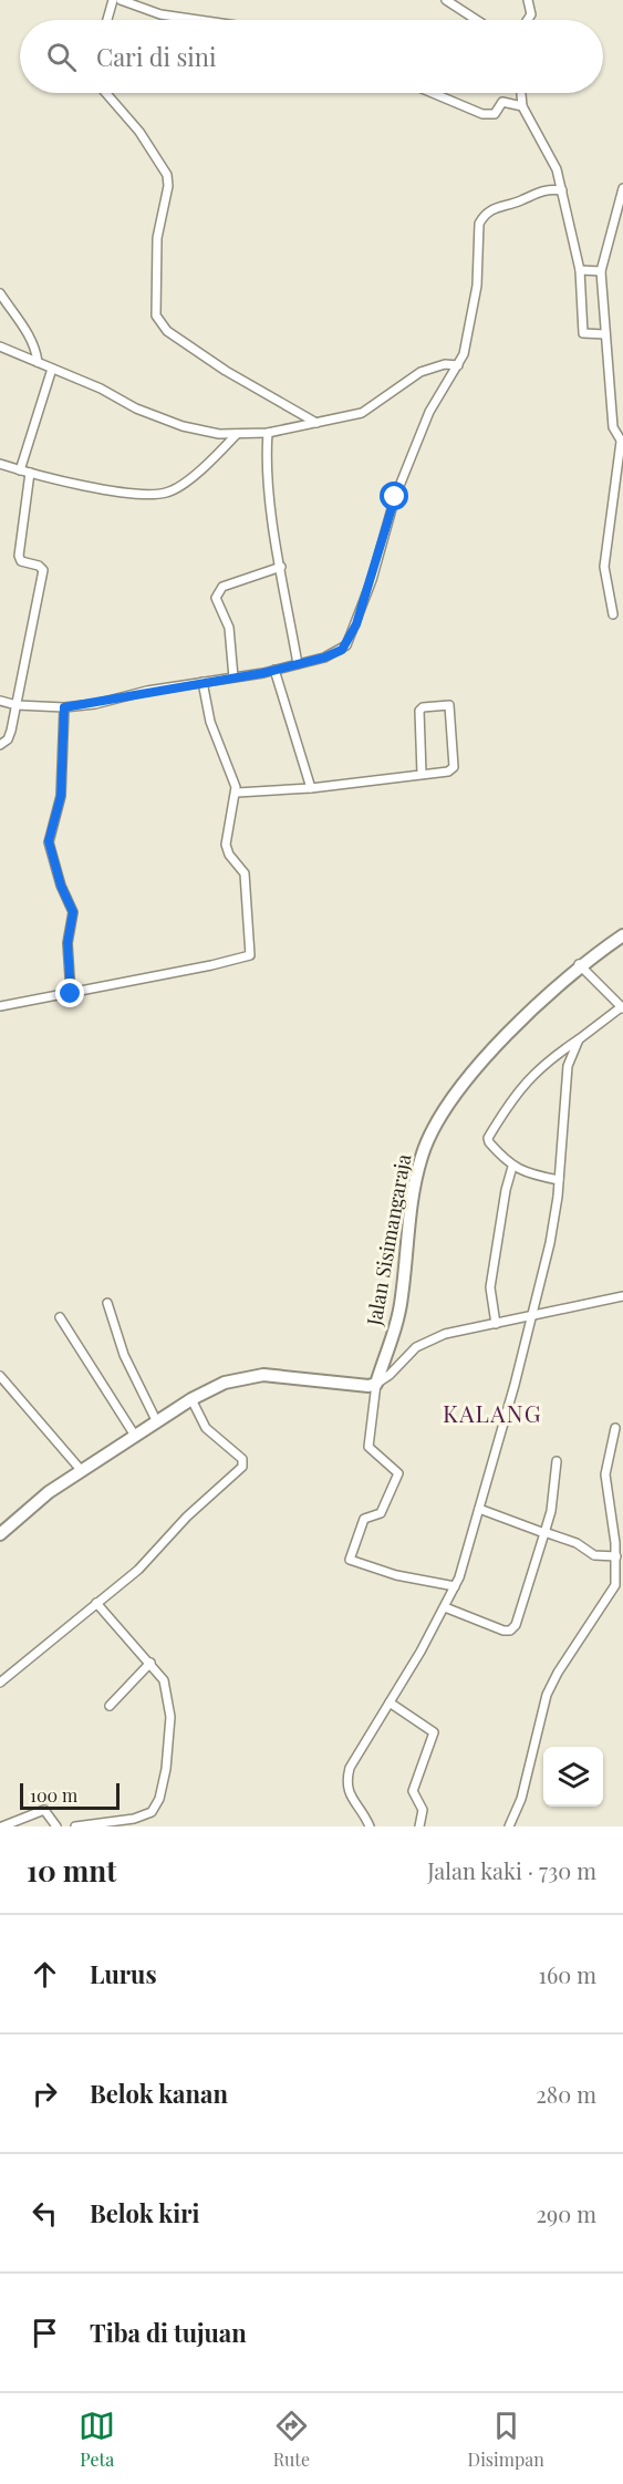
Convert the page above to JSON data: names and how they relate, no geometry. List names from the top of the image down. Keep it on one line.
{"streets":{"highway":["Jalan Sisimangaraja"]},"districts":["KALANG"],"scale_bar":"100 m","page":{"search":"Cari di sini","scale":"100 m","heading":["10 mnt","Jalan kaki · 730 m"],"list":[["Lurus","160 m"],["Belok kanan","280 m"],["Belok kiri","290 m"],"Tiba di tujuan"],"nav":["Peta","Rute","Disimpan"]}}
